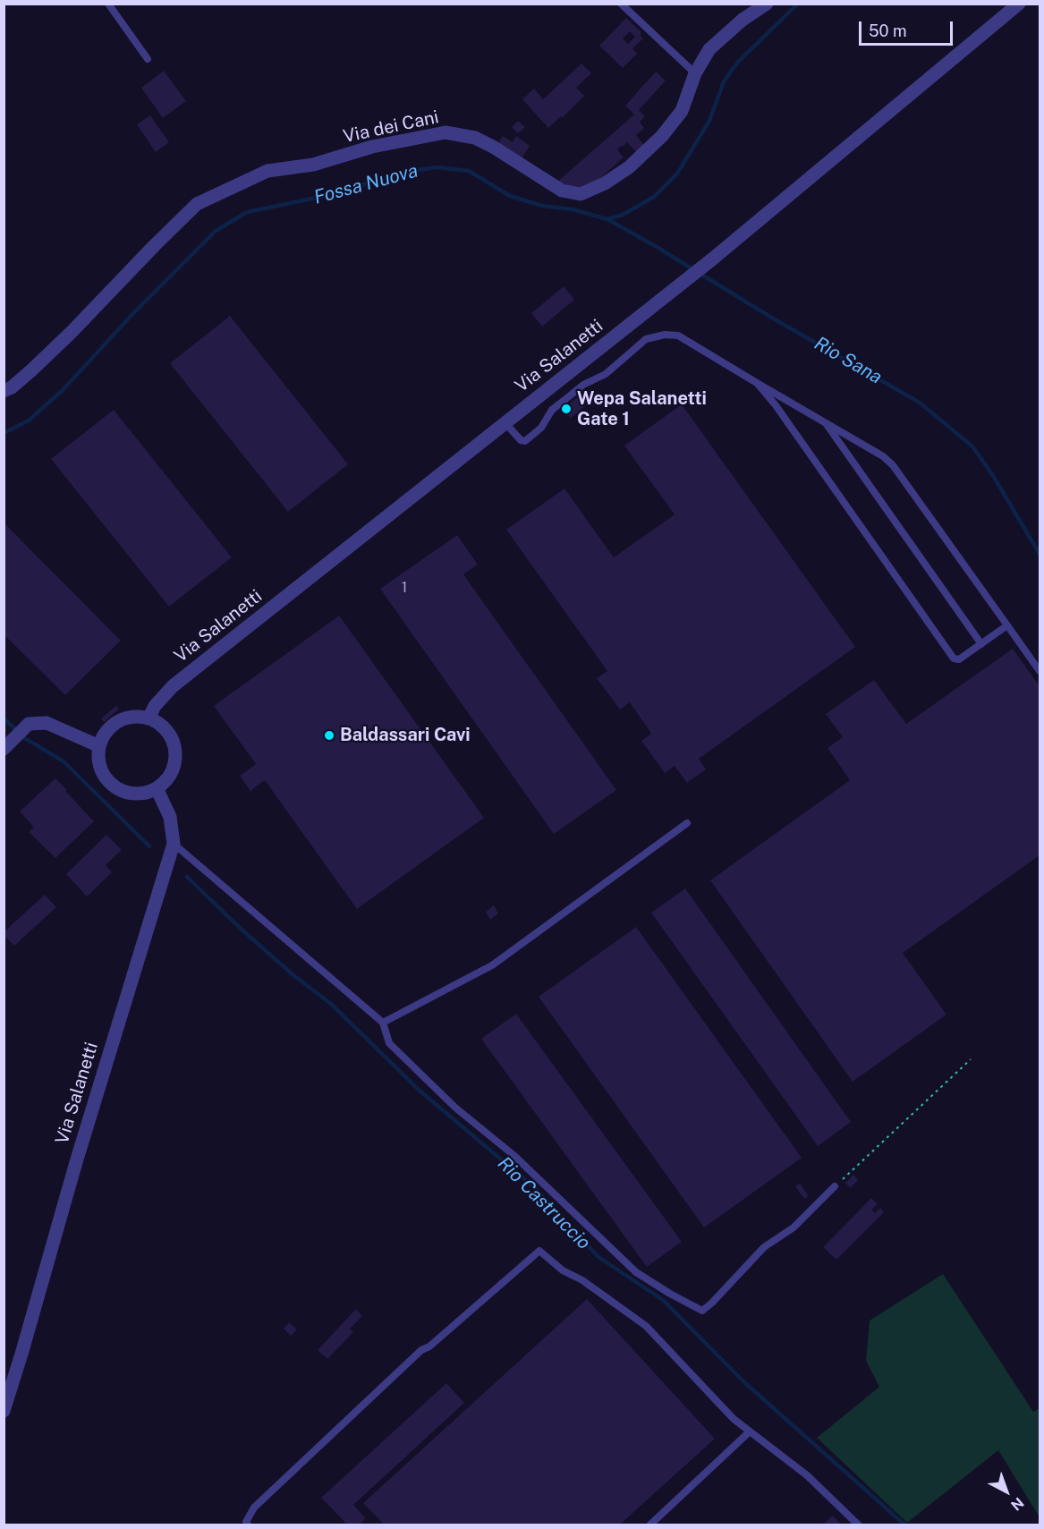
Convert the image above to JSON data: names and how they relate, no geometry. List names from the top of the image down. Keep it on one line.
{"streets":{"street":["Via dei Cani","Via Salanetti"]},"water":["Fossa Nuova","Rio Sana","Rio Castruccio"],"places":["Wepa Salanetti Gate 1","Baldassari Cavi"],"house_numbers":["1"],"scale_bar":"50 m","north":"bottom right"}
